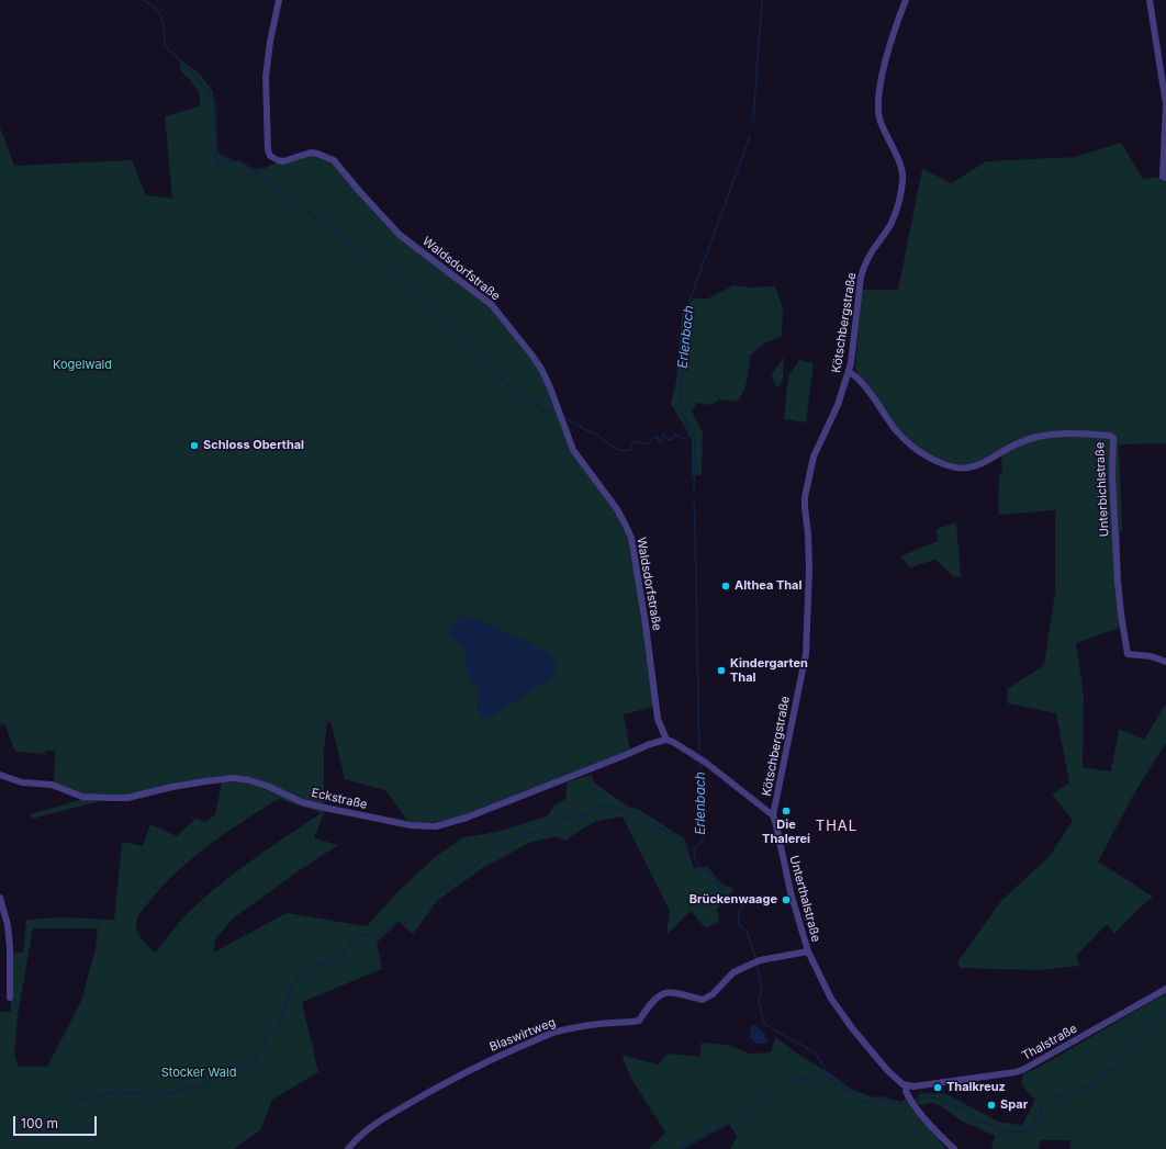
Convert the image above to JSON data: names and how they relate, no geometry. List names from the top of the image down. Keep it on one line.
{"streets":{"street":["Waldsdorfstraße","Kötschbergstraße","Unterbichlstraße","Eckstraße","Unterthalstraße","Blaswirtweg","Thalstraße"]},"crossings":[["Waldsdorfstraße","Eckstraße"],["Kötschbergstraße","Unterbichlstraße"],["Kötschbergstraße","Unterthalstraße"],["Unterthalstraße","Blaswirtweg"],["Unterthalstraße","Thalstraße"]],"districts":["THAL"],"water":["Erlenbach"],"parks":["Kogelwald","Stocker Wald"],"places":["Schloss Oberthal","Althea Thal","Kindergarten Thal","Die Thalerei","Brückenwaage","Thalkreuz","Spar"],"scale_bar":"100 m"}
